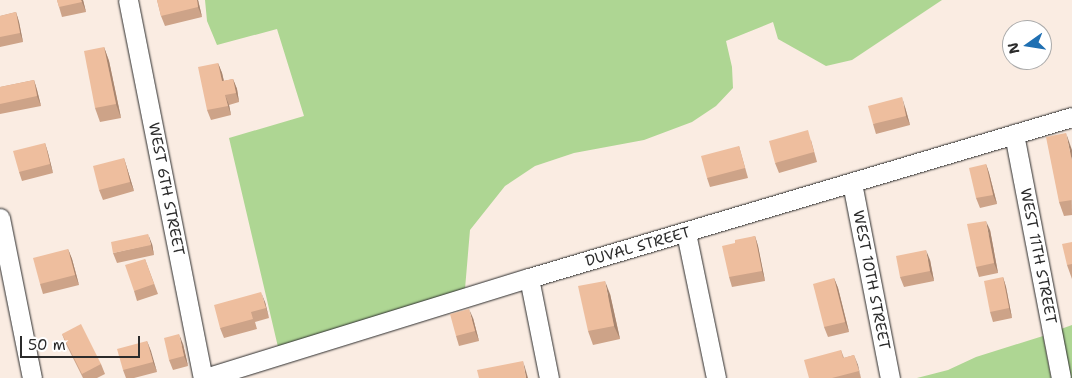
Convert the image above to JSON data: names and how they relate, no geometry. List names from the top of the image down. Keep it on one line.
{"streets":{"street":["WEST 6TH STREET","DUVAL STREET","WEST 11TH STREET","WEST 10TH STREET"]},"crossings":[["WEST 6TH STREET","DUVAL STREET"],["DUVAL STREET","WEST 11TH STREET"],["DUVAL STREET","WEST 10TH STREET"]],"scale_bar":"50 m","north":"left"}
